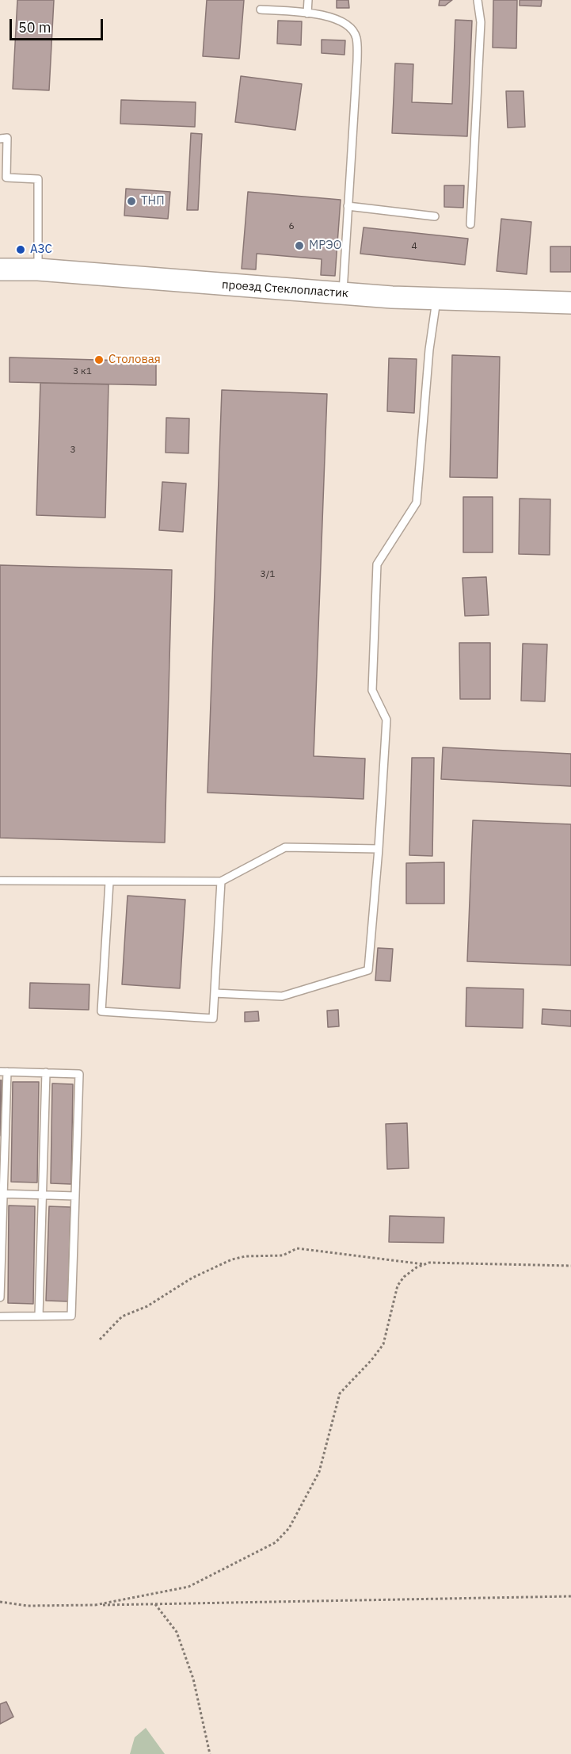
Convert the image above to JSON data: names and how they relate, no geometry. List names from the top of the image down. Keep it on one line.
{"streets":{"street":["проезд Стеклопластик"]},"places":["ТНП","МРЭО","АЗС","Столовая"],"house_numbers":["6","4","3 к1","3","3/1"],"scale_bar":"50 m"}
